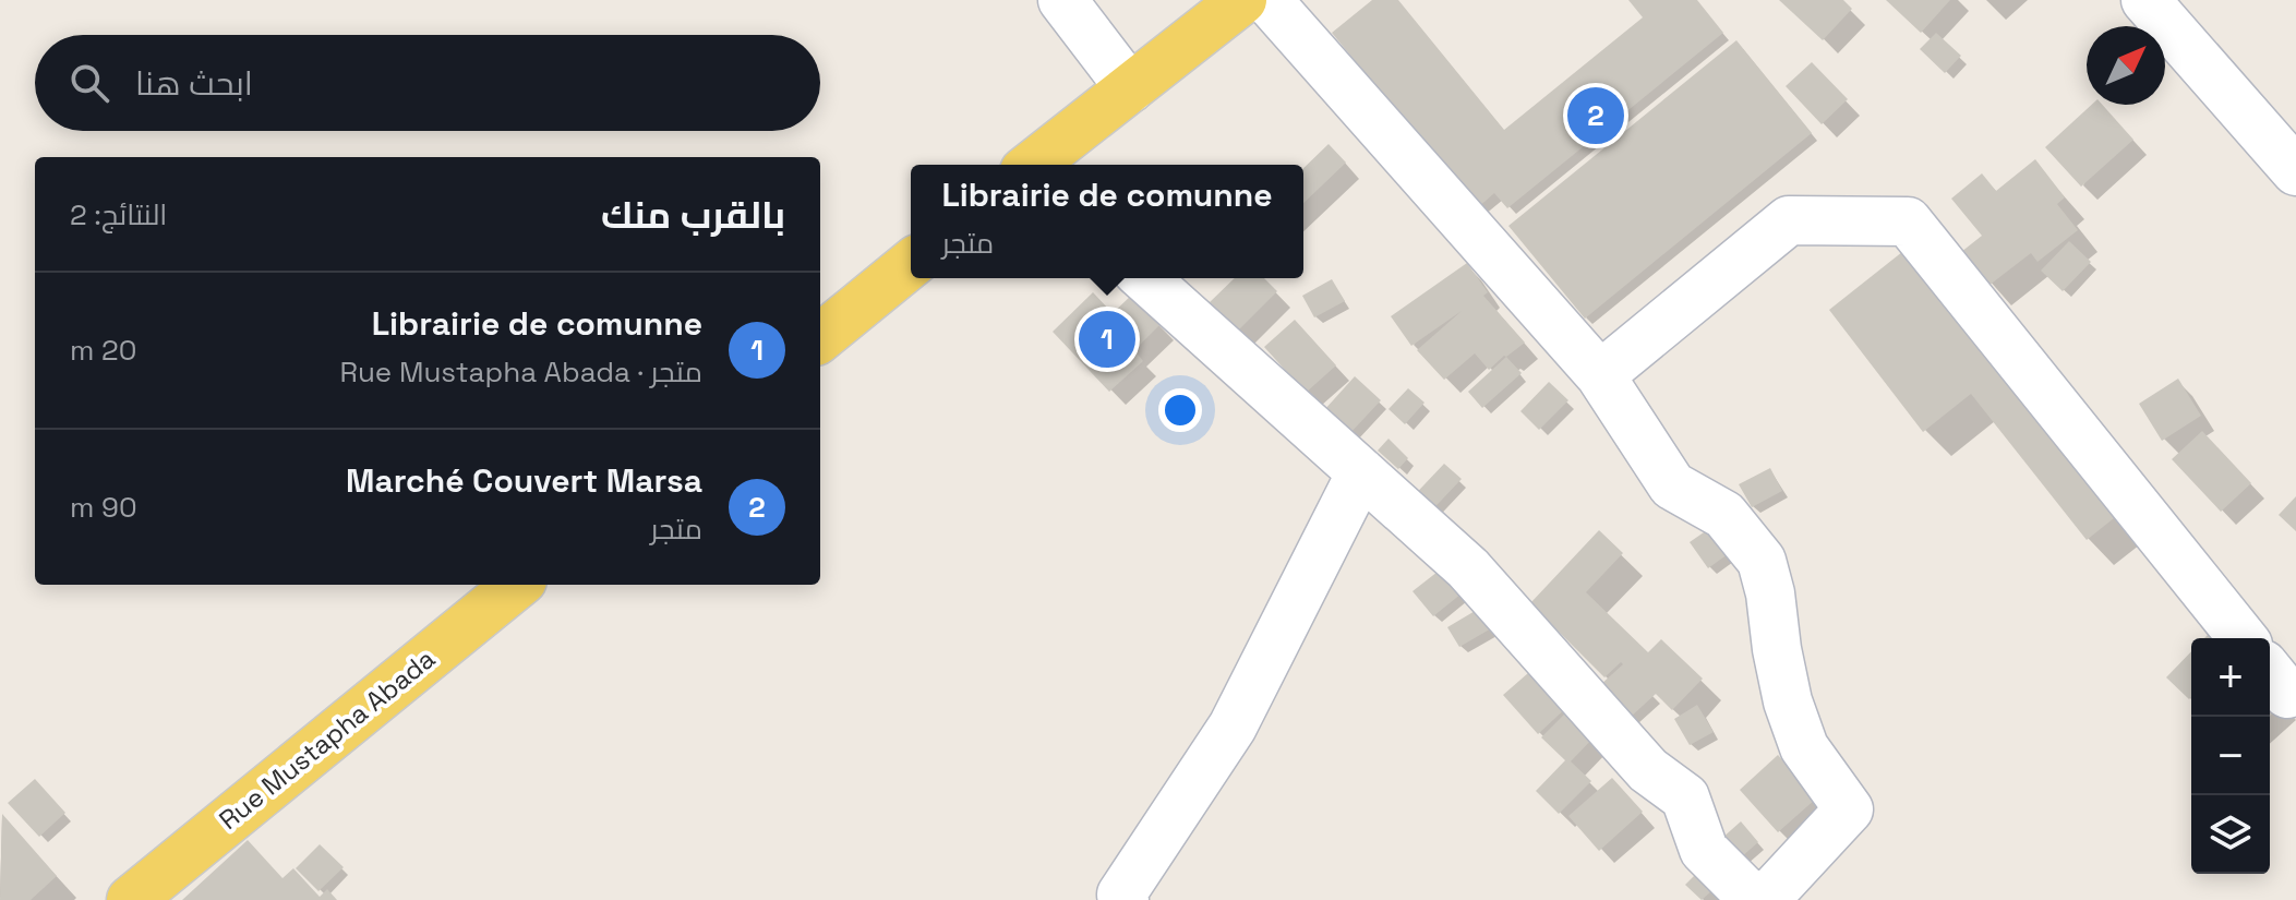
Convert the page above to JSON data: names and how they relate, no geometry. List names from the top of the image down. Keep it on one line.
{"streets":{"main road":["Rue Mustapha Abada"]},"north":"top right","page":{"search":"ابحث هنا","pins":["2","1"],"heading":["بالقرب منك","النتائج: 2"],"popup":["Librairie de comunne","متجر"],"list":[{"mark":"1","name":"Librairie de comunne","note":"متجر · Rue Mustapha Abada","value":"20 m"},{"mark":"2","name":"Marché Couvert Marsa","note":"متجر","value":"90 m"}],"map_buttons":["+","−"]}}
